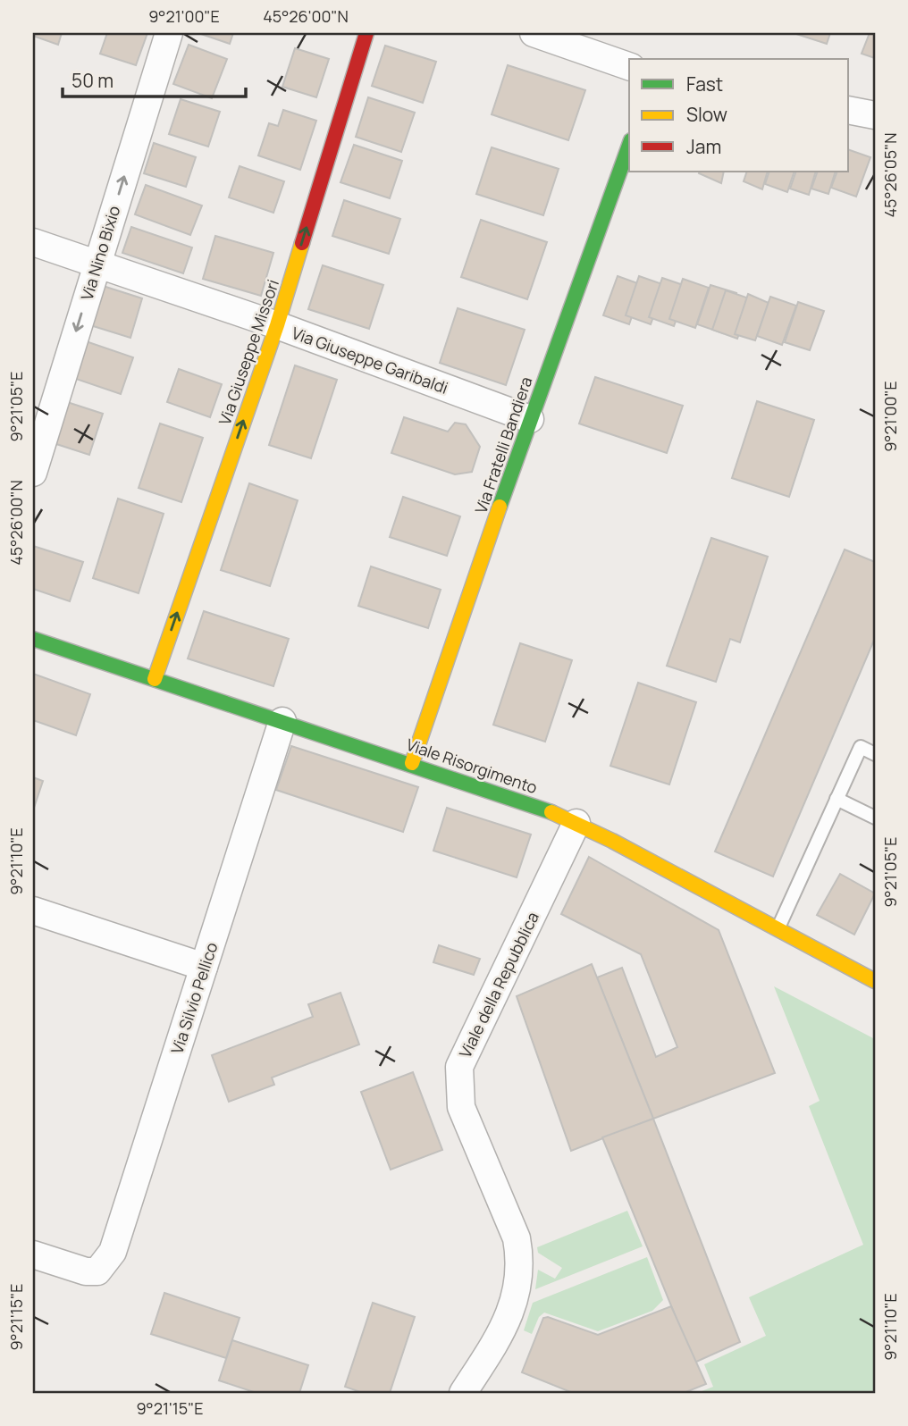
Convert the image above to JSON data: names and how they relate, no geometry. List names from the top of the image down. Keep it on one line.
{"streets":{"street":["Via Nino Bixio","Via Giuseppe Missori","Via Giuseppe Garibaldi","Via Fratelli Bandiera","Viale Risorgimento","Viale della Repubblica","Via Silvio Pellico"]},"crossings":[["Via Nino Bixio","Via Giuseppe Garibaldi"],["Via Giuseppe Missori","Via Giuseppe Garibaldi"],["Via Giuseppe Missori","Viale Risorgimento"],["Via Giuseppe Garibaldi","Via Fratelli Bandiera"],["Via Fratelli Bandiera","Viale Risorgimento"],["Viale Risorgimento","Viale della Repubblica"],["Viale Risorgimento","Via Silvio Pellico"]],"one_way":["Via Giuseppe Missori"],"legend":["Fast","Slow","Jam"],"scale_bar":"50 m","coordinates":["9°21'00\"E","45°26'00\"N","45°26'05\"N","9°21'05\"E","9°21'10\"E","9°21'15\"E"]}
